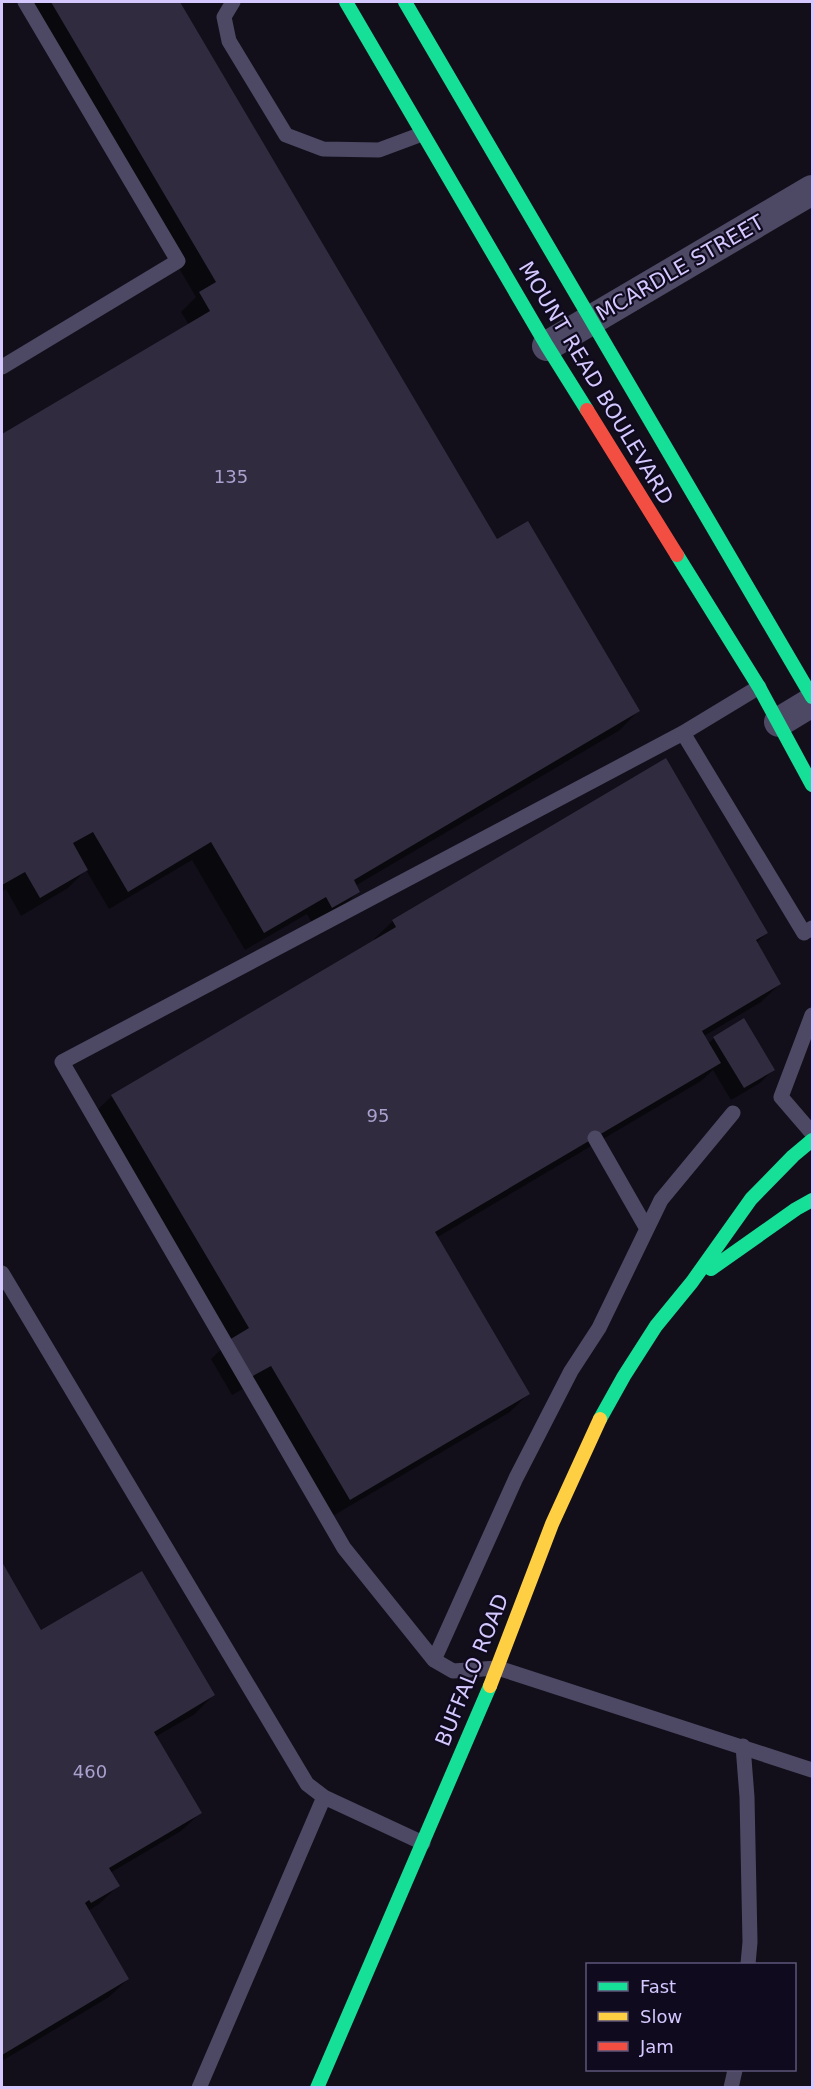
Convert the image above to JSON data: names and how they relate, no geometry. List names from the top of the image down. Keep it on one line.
{"streets":{"main road":["MOUNT READ BOULEVARD","BUFFALO ROAD"],"street":["MCARDLE STREET"]},"crossings":[["MCARDLE STREET","MOUNT READ BOULEVARD"]],"house_numbers":["135","95","460"],"legend":["Fast","Slow","Jam"]}
